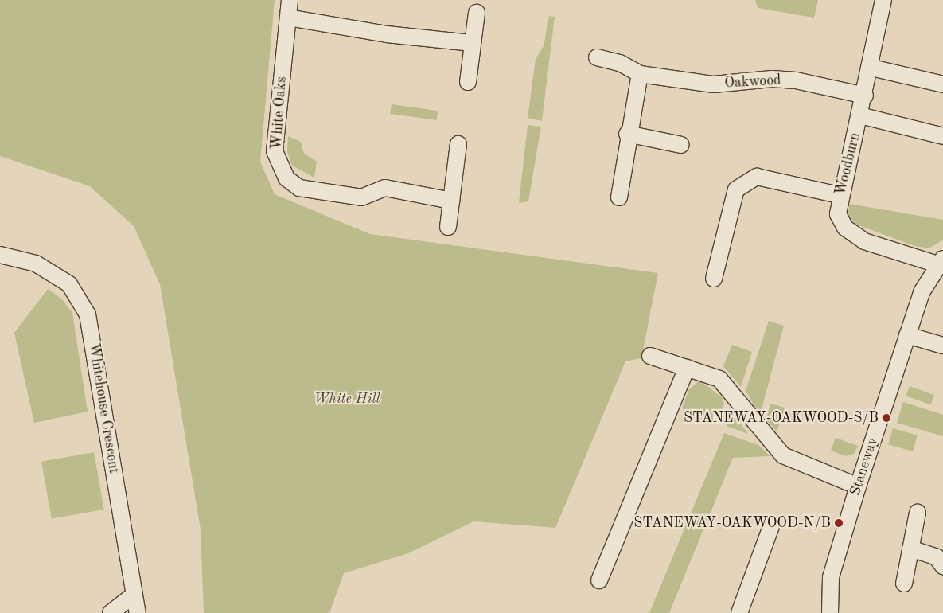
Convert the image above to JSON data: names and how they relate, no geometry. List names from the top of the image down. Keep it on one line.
{"streets":{"street":["Oakwood","White Oaks","Woodburn","Whitehouse Crescent","Staneway"]},"crossings":[["Oakwood","Woodburn"],["Woodburn","Staneway"]],"parks":["White Hill"],"places":["STANEWAY-OAKWOOD-S/B","STANEWAY-OAKWOOD-N/B"]}
